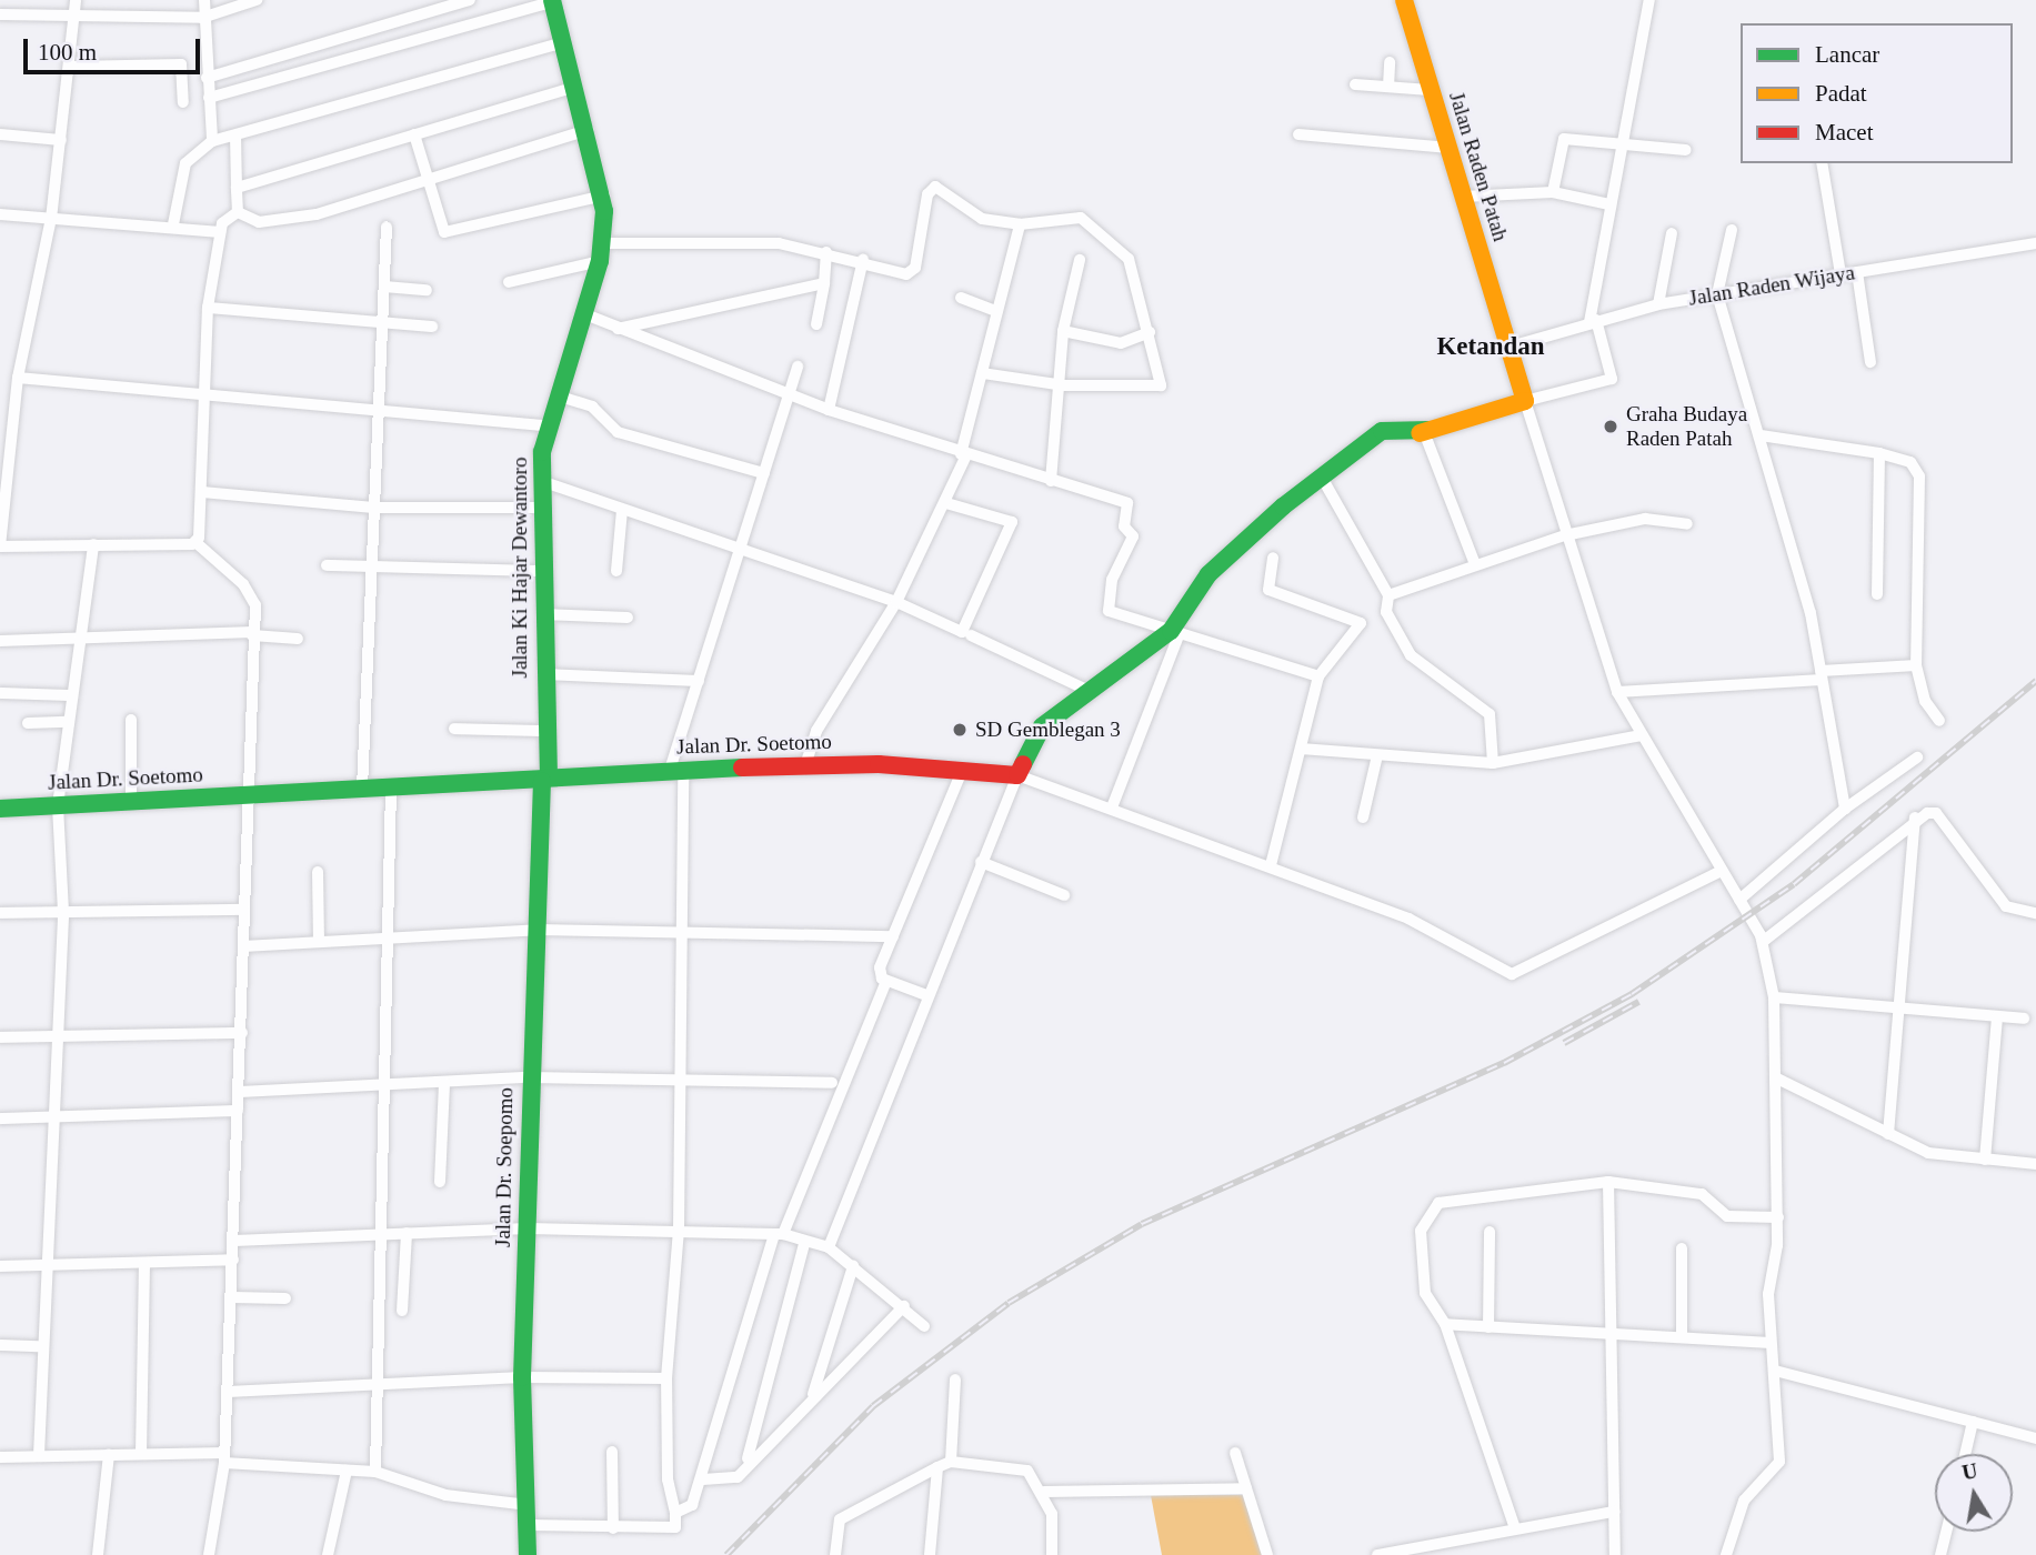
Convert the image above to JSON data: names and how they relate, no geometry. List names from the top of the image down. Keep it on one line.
{"streets":{"street":["Jalan Raden Patah","Jalan Raden Wijaya","Jalan Ki Hajar Dewantoro","Jalan Dr. Soetomo","Jalan Dr. Soepomo"]},"crossings":[["Jalan Raden Patah","Jalan Raden Wijaya"],["Jalan Ki Hajar Dewantoro","Jalan Dr. Soetomo"],["Jalan Ki Hajar Dewantoro","Jalan Dr. Soepomo"],["Jalan Dr. Soetomo","Jalan Dr. Soepomo"]],"districts":["Ketandan"],"places":["Graha Budaya Raden Patah","SD Gemblegan 3"],"legend":["Lancar","Padat","Macet"],"scale_bar":"100 m","north":"top"}
